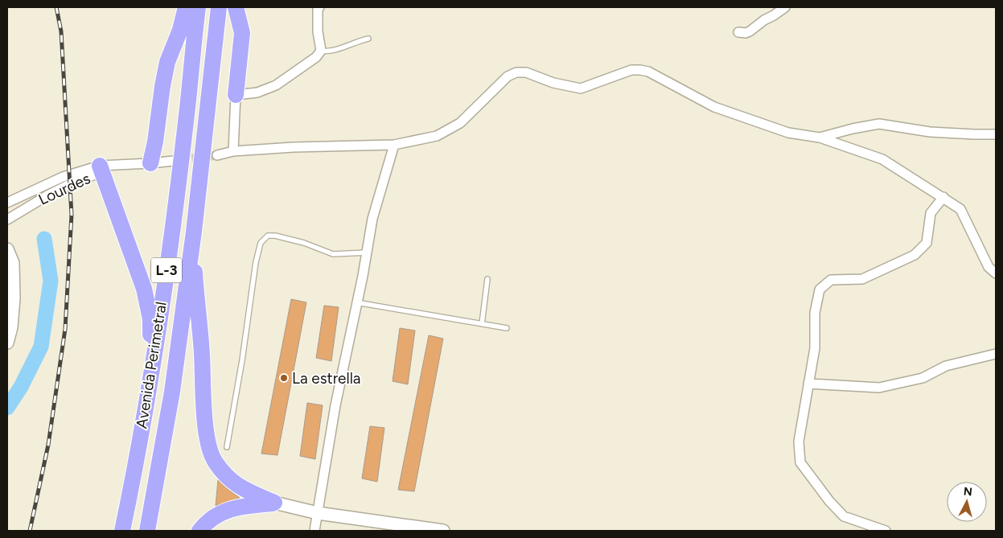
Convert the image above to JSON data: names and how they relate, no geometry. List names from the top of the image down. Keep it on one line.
{"streets":{"highway":["L-3","Avenida Perimetral"],"street":["Lourdes"]},"places":["La estrella"],"north":"top"}
